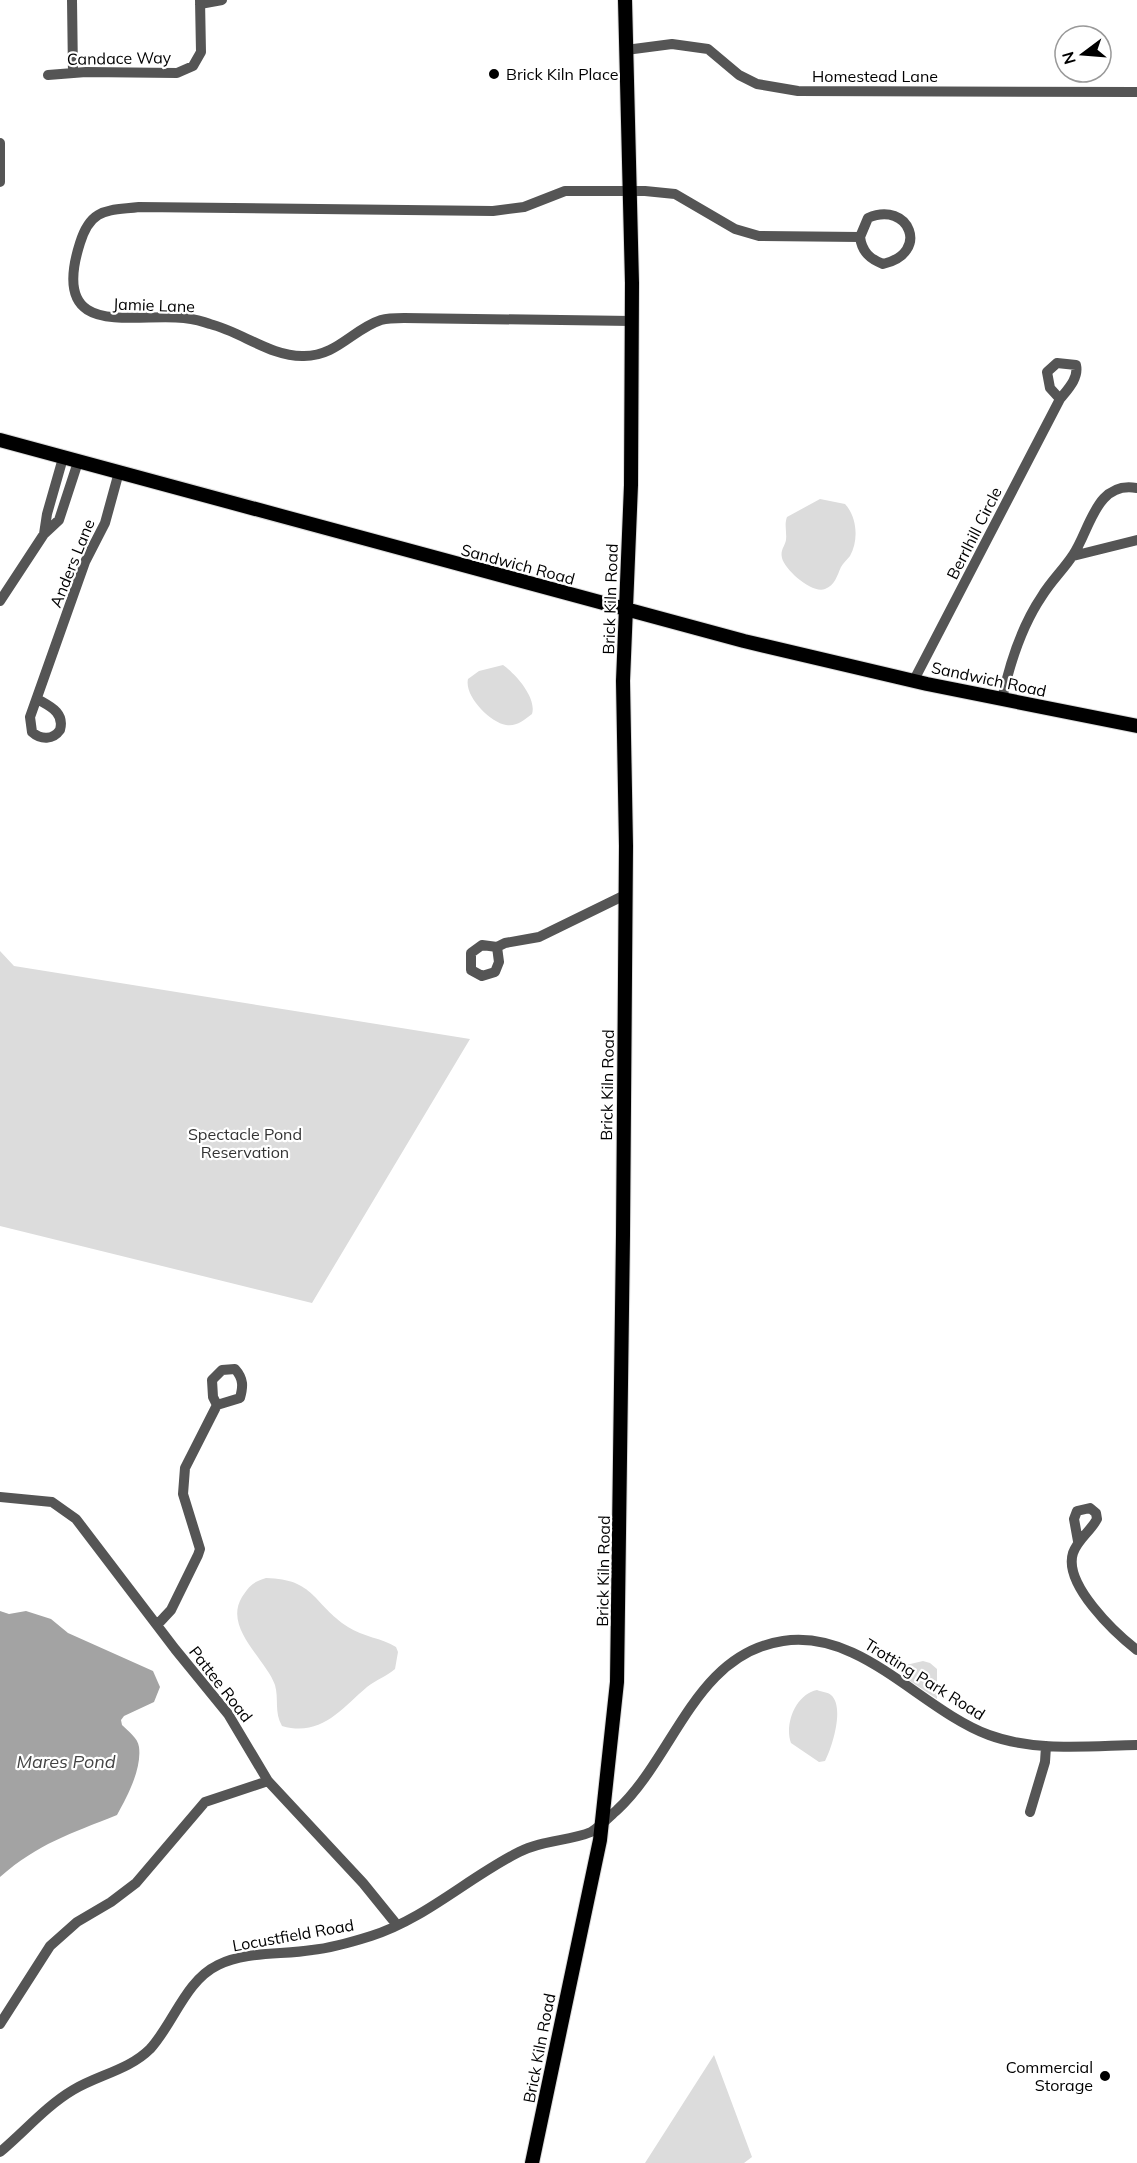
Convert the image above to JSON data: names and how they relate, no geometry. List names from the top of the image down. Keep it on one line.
{"streets":{"main road":["Sandwich Road","Brick Kiln Road"],"street":["Candace Way","Homestead Lane","Jamie Lane","BerrIhill Circle","Anders Lane","Trotting Park Road","Pattee Road","Locustfield Road"]},"crossings":[["Homestead Lane","Brick Kiln Road"],["Jamie Lane","Brick Kiln Road"],["BerrIhill Circle","Sandwich Road"],["Anders Lane","Sandwich Road"],["Sandwich Road","Brick Kiln Road"],["Brick Kiln Road","Trotting Park Road"],["Brick Kiln Road","Locustfield Road"],["Trotting Park Road","Locustfield Road"],["Pattee Road","Locustfield Road"]],"water":["Mares Pond"],"parks":["Spectacle Pond Reservation"],"places":["Brick Kiln Place","Commercial Storage"],"north":"left"}
